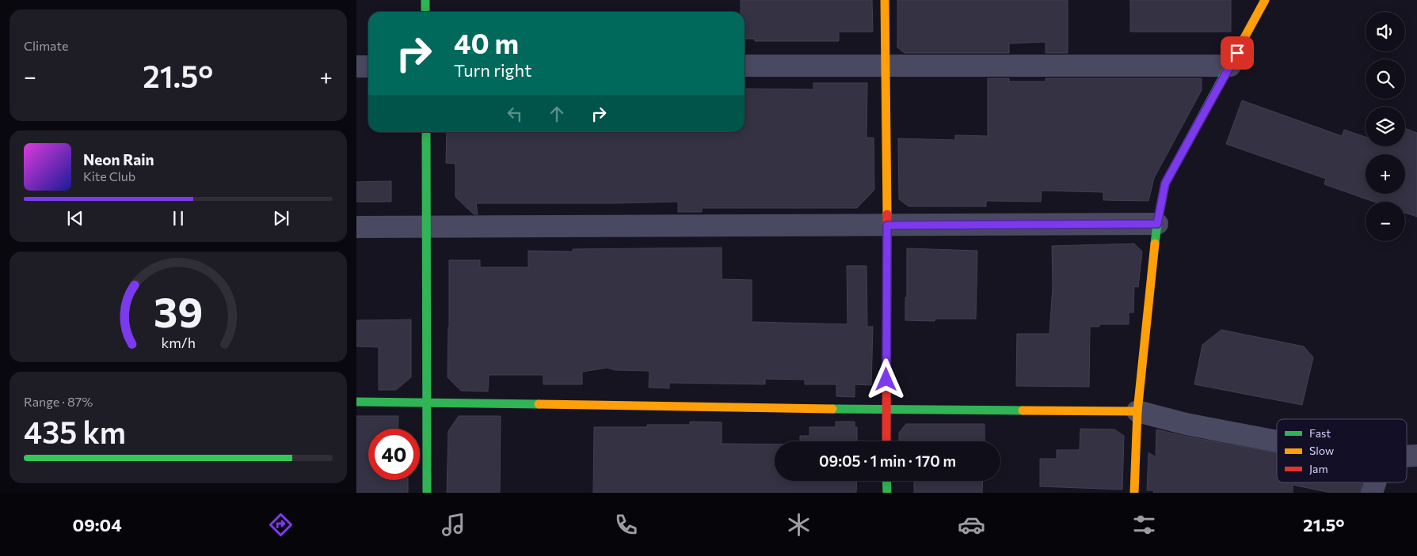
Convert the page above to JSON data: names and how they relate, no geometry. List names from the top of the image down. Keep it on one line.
{"legend":["Fast","Slow","Jam"],"page":{"tile":["Climate",["Range · 87%","435 km"]],"map_buttons":["+","−"],"turn":["40 m","Turn right"],"heat":["−","21.5°","+"],"song":["Neon Rain","Kite Club"],"limit":"40","trip":"09:05 · 1 min · 170 m","tabs":["09:04","21.5°"],"gauge":["39","km/h"]}}
